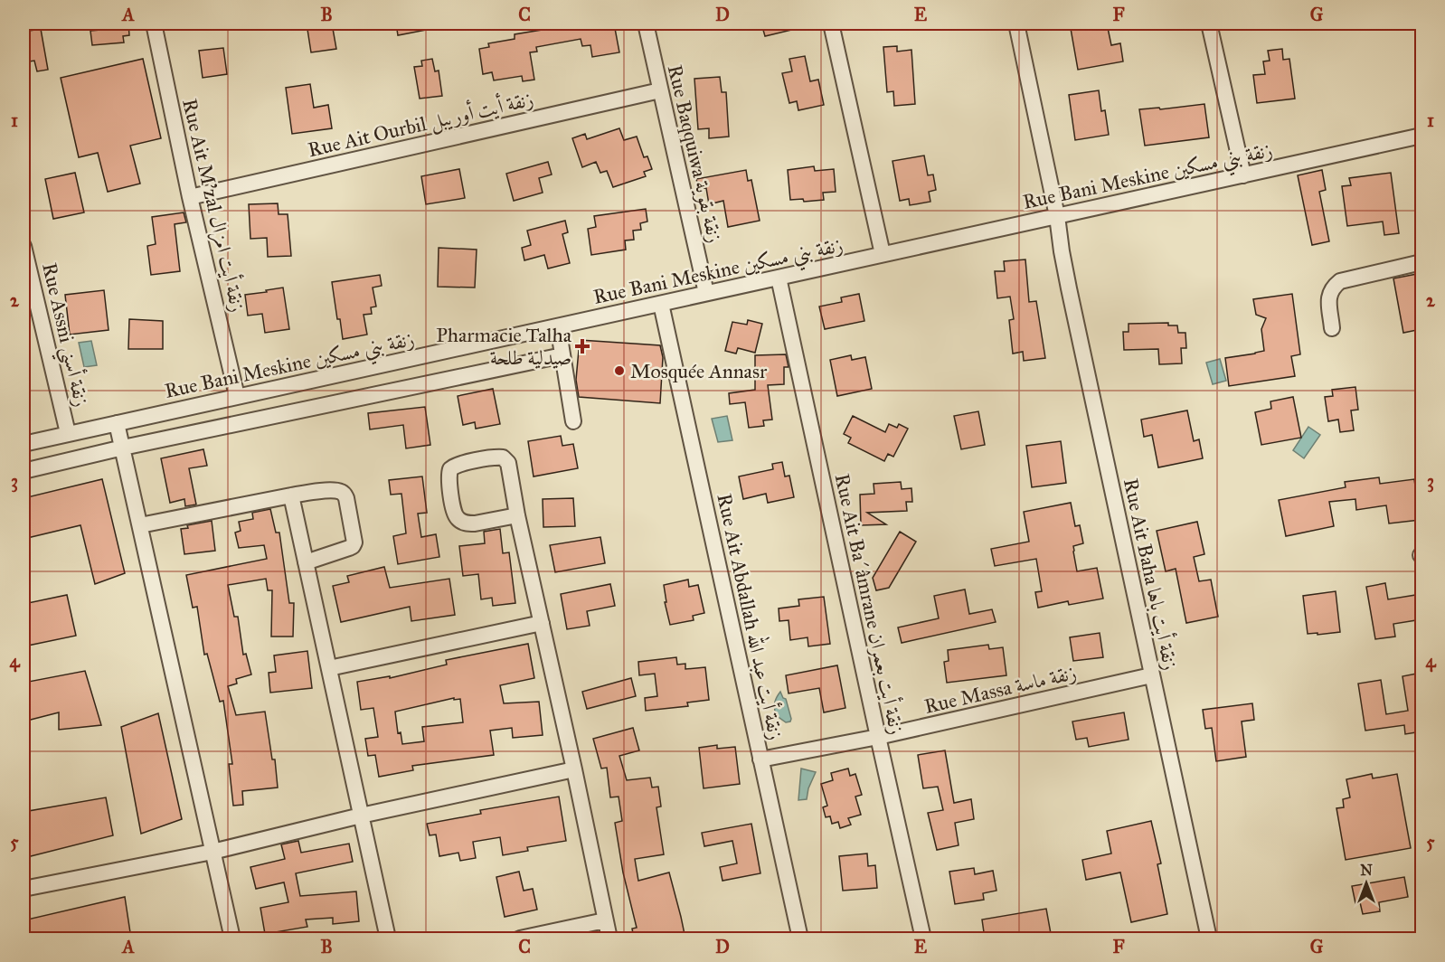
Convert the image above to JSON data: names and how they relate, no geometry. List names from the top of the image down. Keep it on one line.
{"streets":{"street":["Rue Ait Ourbil زنقة أيت أوريبل","Rue Baqquiwa زنقة بقوية","Rue Bani Meskine زنقة بني مسكين","Rue Ait M'zal زنقة أيت امزال","Rue Assni زنقة أسني","Rue Ait Baha زنقة أيت باها","Rue Ait Ba´âmrane زنقة أيت بعمران","Rue Ait Abdallah زنقة أيت عبد الله","Rue Massa زنقة ماسة"]},"crossings":[["Rue Ait Ourbil زنقة أيت أوريبل","Rue Baqquiwa زنقة بقوية"],["Rue Ait Ourbil زنقة أيت أوريبل","Rue Ait M'zal زنقة أيت امزال"],["Rue Baqquiwa زنقة بقوية","Rue Bani Meskine زنقة بني مسكين"],["Rue Bani Meskine زنقة بني مسكين","Rue Ait M'zal زنقة أيت امزال"],["Rue Bani Meskine زنقة بني مسكين","Rue Assni زنقة أسني"],["Rue Bani Meskine زنقة بني مسكين","Rue Ait Baha زنقة أيت باها"],["Rue Bani Meskine زنقة بني مسكين","Rue Ait Ba´âmrane زنقة أيت بعمران"],["Rue Bani Meskine زنقة بني مسكين","Rue Ait Abdallah زنقة أيت عبد الله"],["Rue Ait Baha زنقة أيت باها","Rue Massa زنقة ماسة"],["Rue Ait Ba´âmrane زنقة أيت بعمران","Rue Massa زنقة ماسة"],["Rue Ait Abdallah زنقة أيت عبد الله","Rue Massa زنقة ماسة"]],"places":{"health":["Pharmacie Talha صيدلية طلحة"],"other":["Mosquée Annasr"]},"north":"top","grid":{"columns":["A","B","C","D","E","F","G"],"rows":["1","2","3","4","5"]}}
